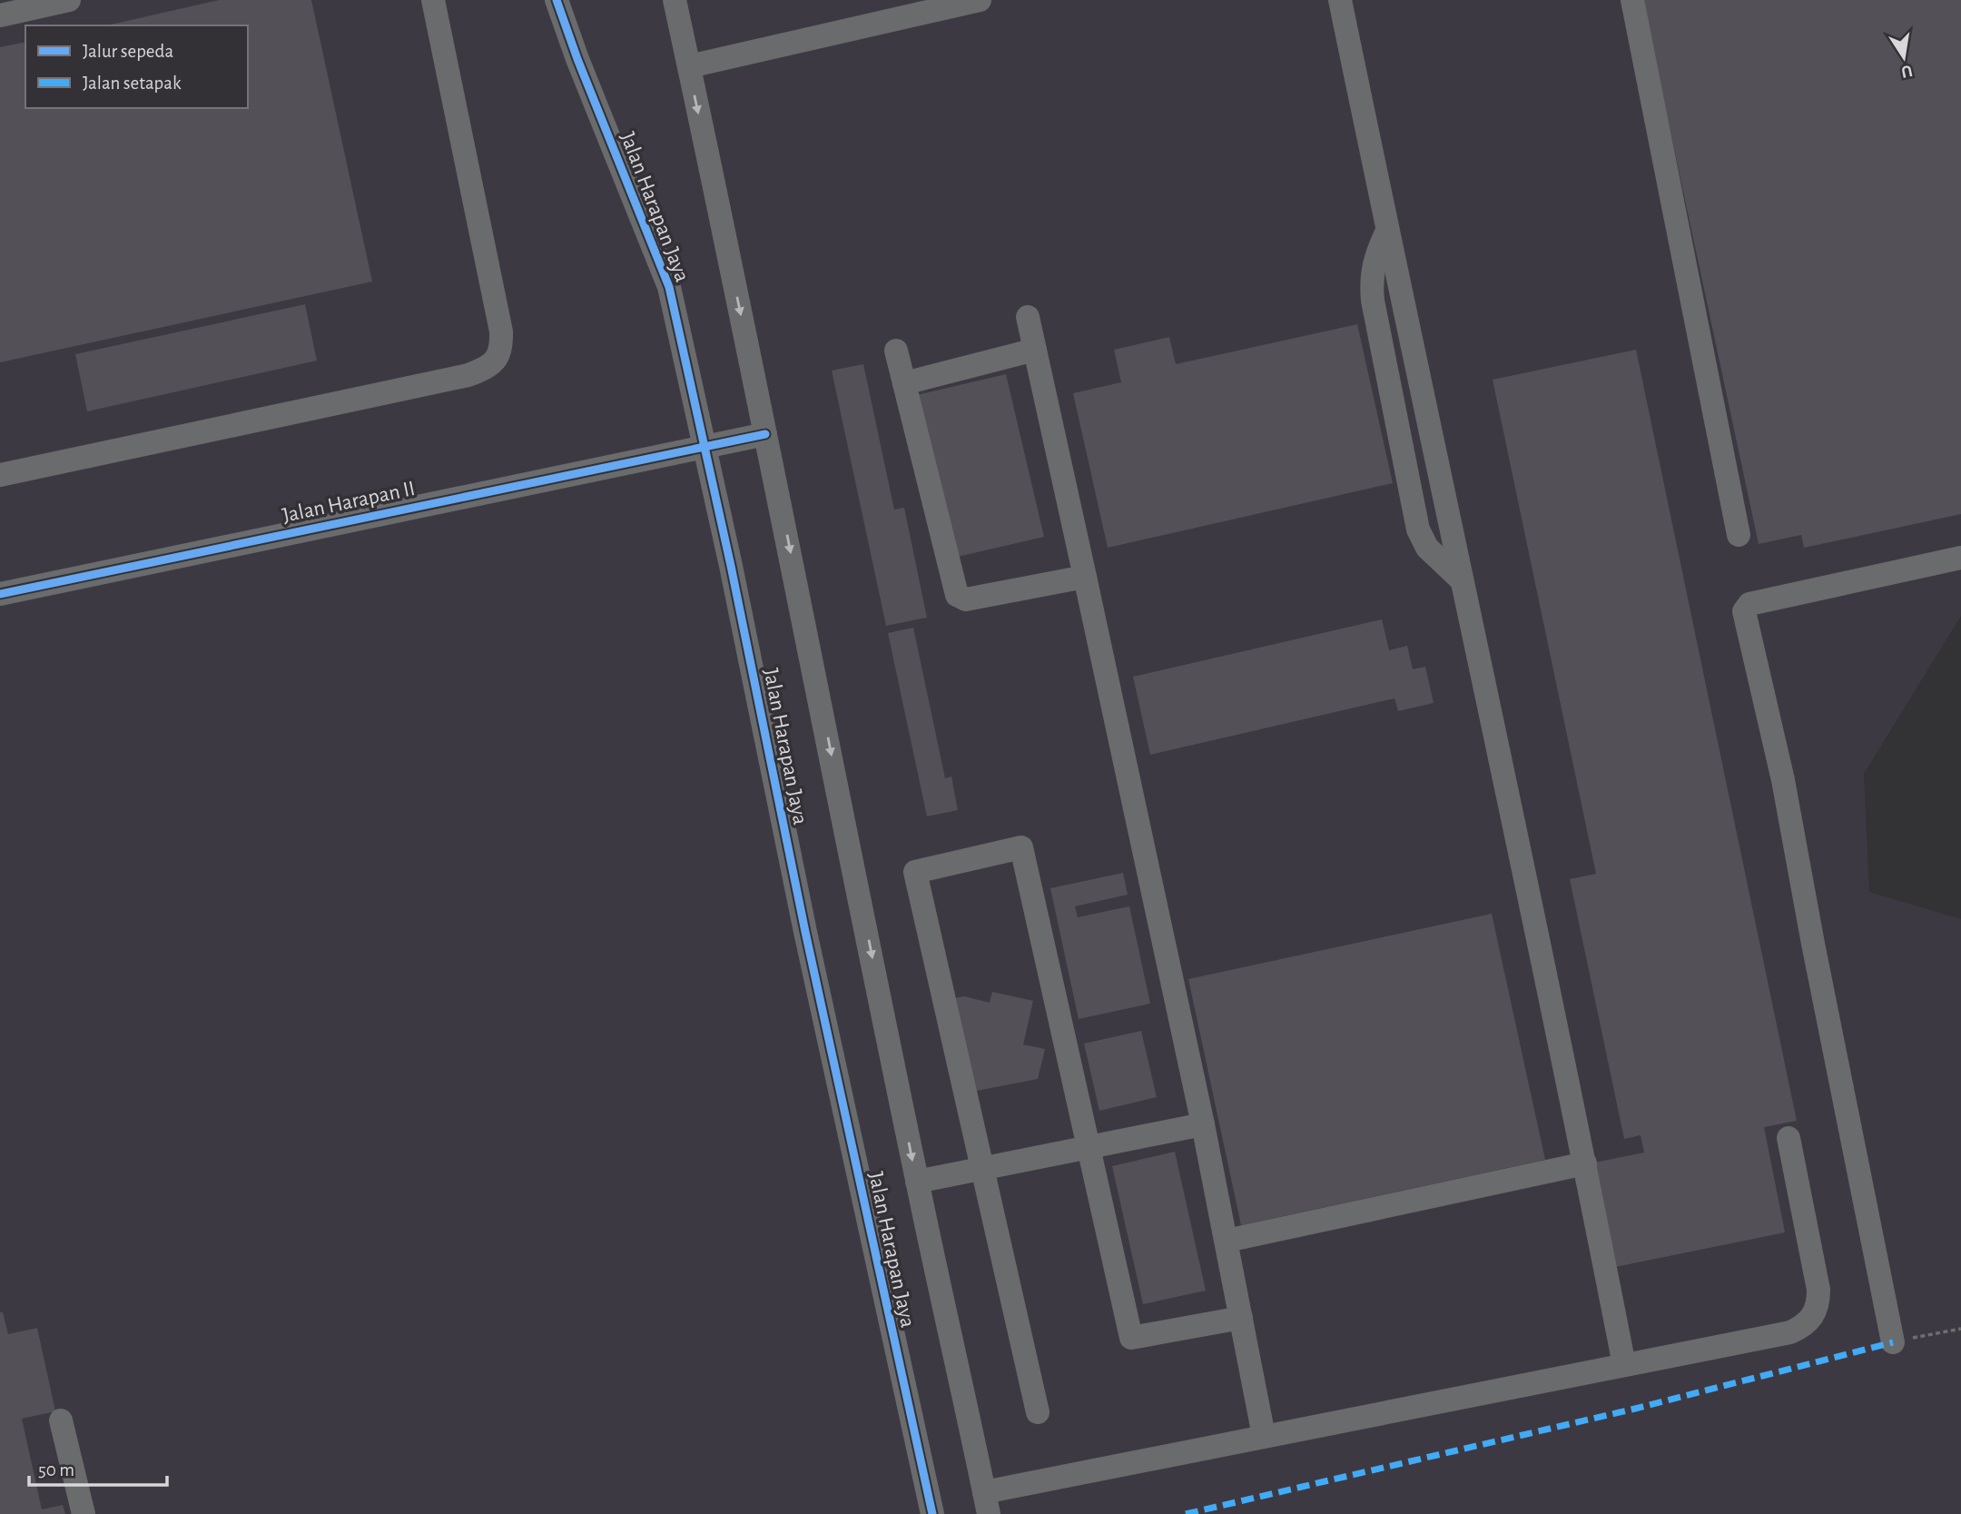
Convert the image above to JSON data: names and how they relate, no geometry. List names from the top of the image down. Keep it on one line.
{"streets":{"street":["Jalan Harapan Jaya","Jalan Harapan II"]},"crossings":[["Jalan Harapan Jaya","Jalan Harapan II"]],"legend":["Jalur sepeda","Jalan setapak"],"scale_bar":"50 m","north":"bottom"}
